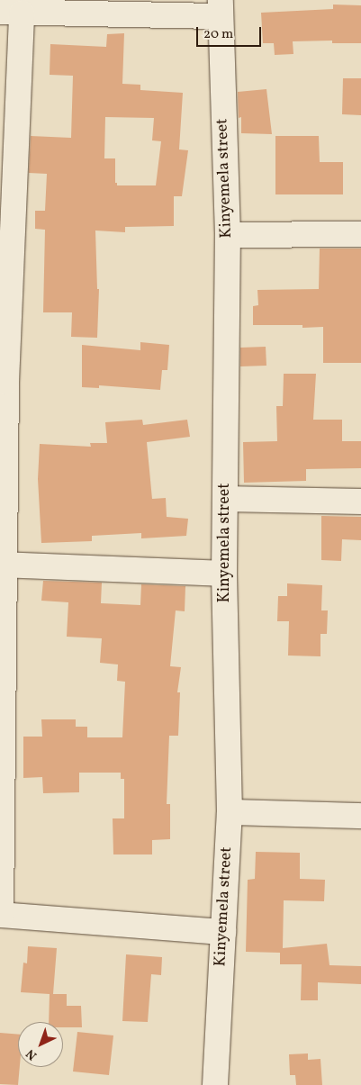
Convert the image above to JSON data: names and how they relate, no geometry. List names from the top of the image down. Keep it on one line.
{"streets":{"street":["Kinyemela street"]},"scale_bar":"20 m","north":"bottom left"}
